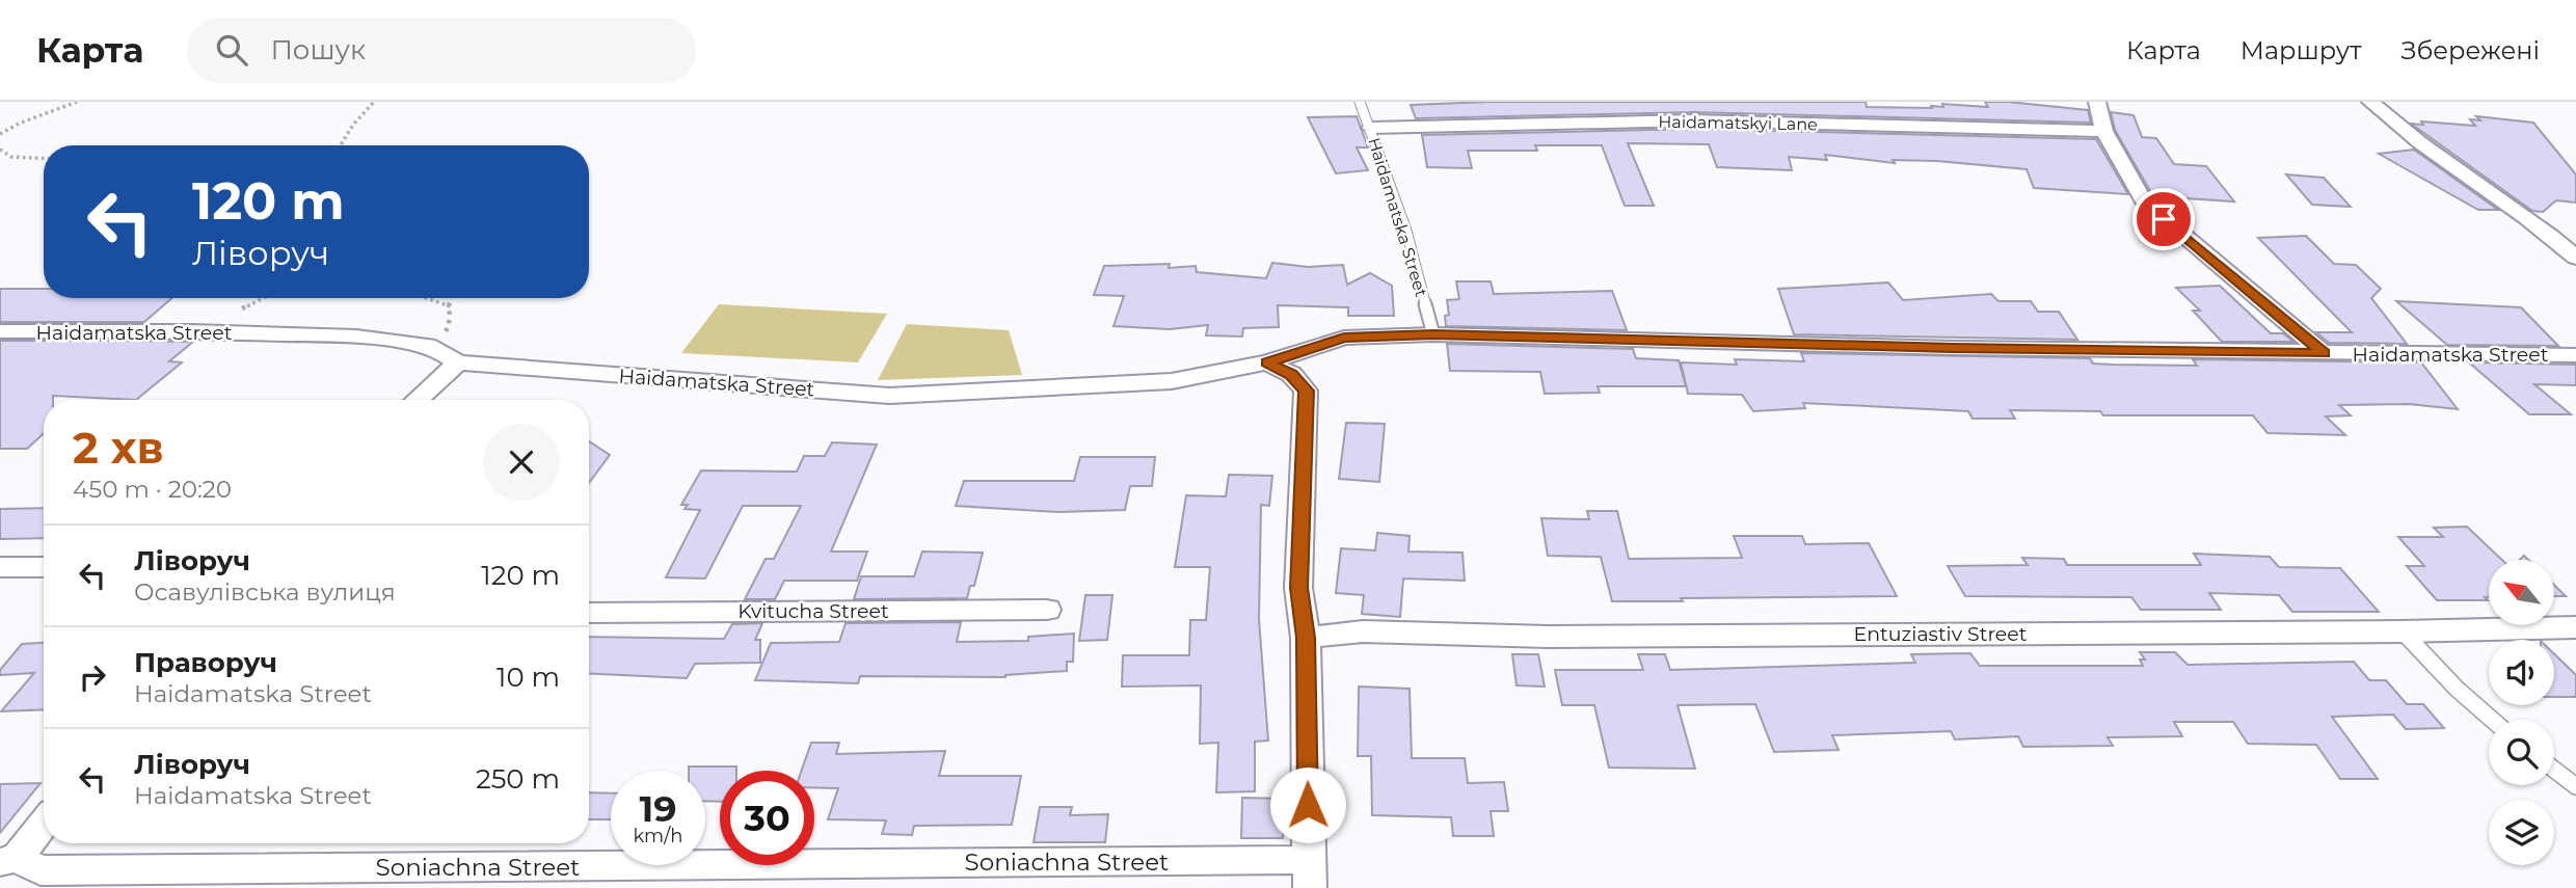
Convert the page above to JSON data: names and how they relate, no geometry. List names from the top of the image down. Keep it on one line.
{"streets":{"street":["Haidamatskyi Lane","Haidamatska Street","Kvitucha Street","Entuziastiv Street","Soniachna Street"]},"crossings":[["Haidamatskyi Lane","Haidamatska Street"]],"north":"top left","page":{"header":"Карта","search":"Пошук","nav":["Карта","Маршрут","Збережені"],"turn":["120 m","Ліворуч"],"heading":["2 хв","450 m · 20:20"],"list":[{"name":"Ліворуч","note":"Осавулівська вулиця","value":"120 m"},{"name":"Праворуч","note":"Haidamatska Street","value":"10 m"},{"name":"Ліворуч","note":"Haidamatska Street","value":"250 m"}],"speed":"19 km/h","limit":"30"}}
